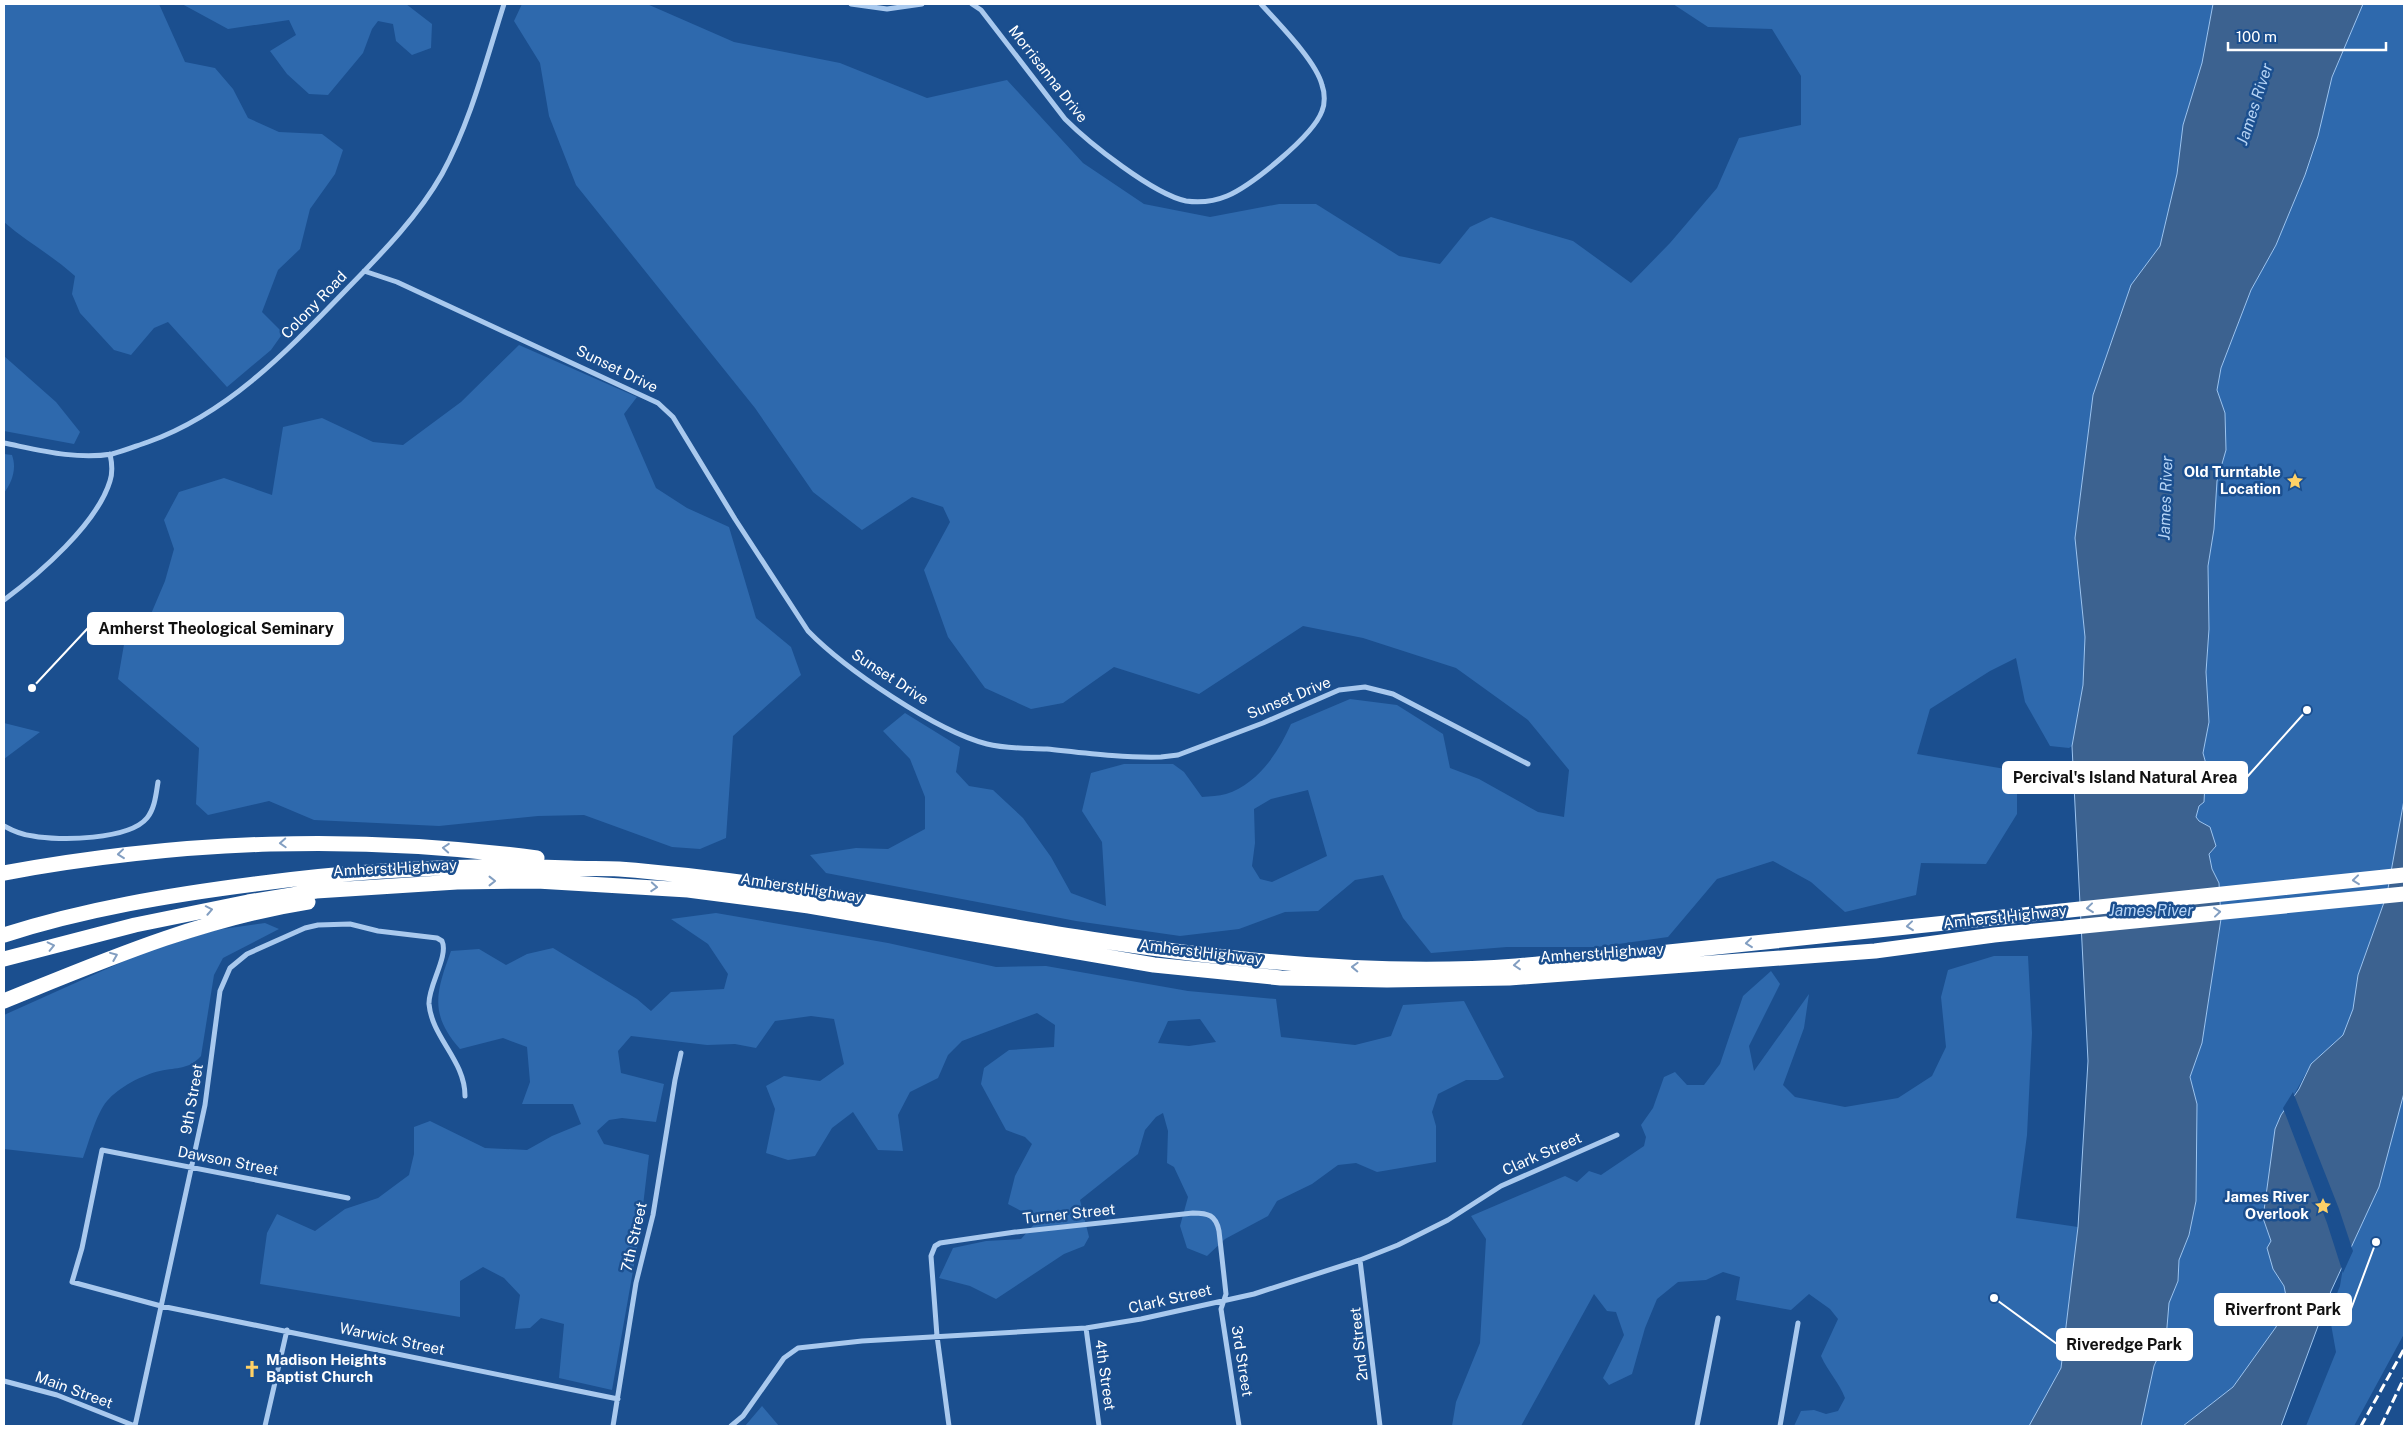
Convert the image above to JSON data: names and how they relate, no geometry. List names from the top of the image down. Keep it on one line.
{"streets":{"highway":["Amherst Highway"],"street":["Morrisanna Drive","Colony Road","Sunset Drive","9th Street","Clark Street","Dawson Street","Turner Street","7th Street","Warwick Street","2nd Street","3rd Street","4th Street","Main Street"]},"crossings":[["Colony Road","Sunset Drive"],["9th Street","Dawson Street"],["9th Street","Warwick Street"],["9th Street","Main Street"],["Clark Street","Turner Street"],["Clark Street","2nd Street"],["Clark Street","3rd Street"],["Clark Street","4th Street"],["Dawson Street","Warwick Street"],["Turner Street","3rd Street"],["7th Street","Warwick Street"]],"water":["James River"],"places":{"place":["Old Turntable Location","James River Overlook"],"other":["Amherst Theological Seminary","Percival's Island Natural Area","Riverfront Park","Riveredge Park"],"church":["Madison Heights Baptist Church"]},"scale_bar":"100 m"}
